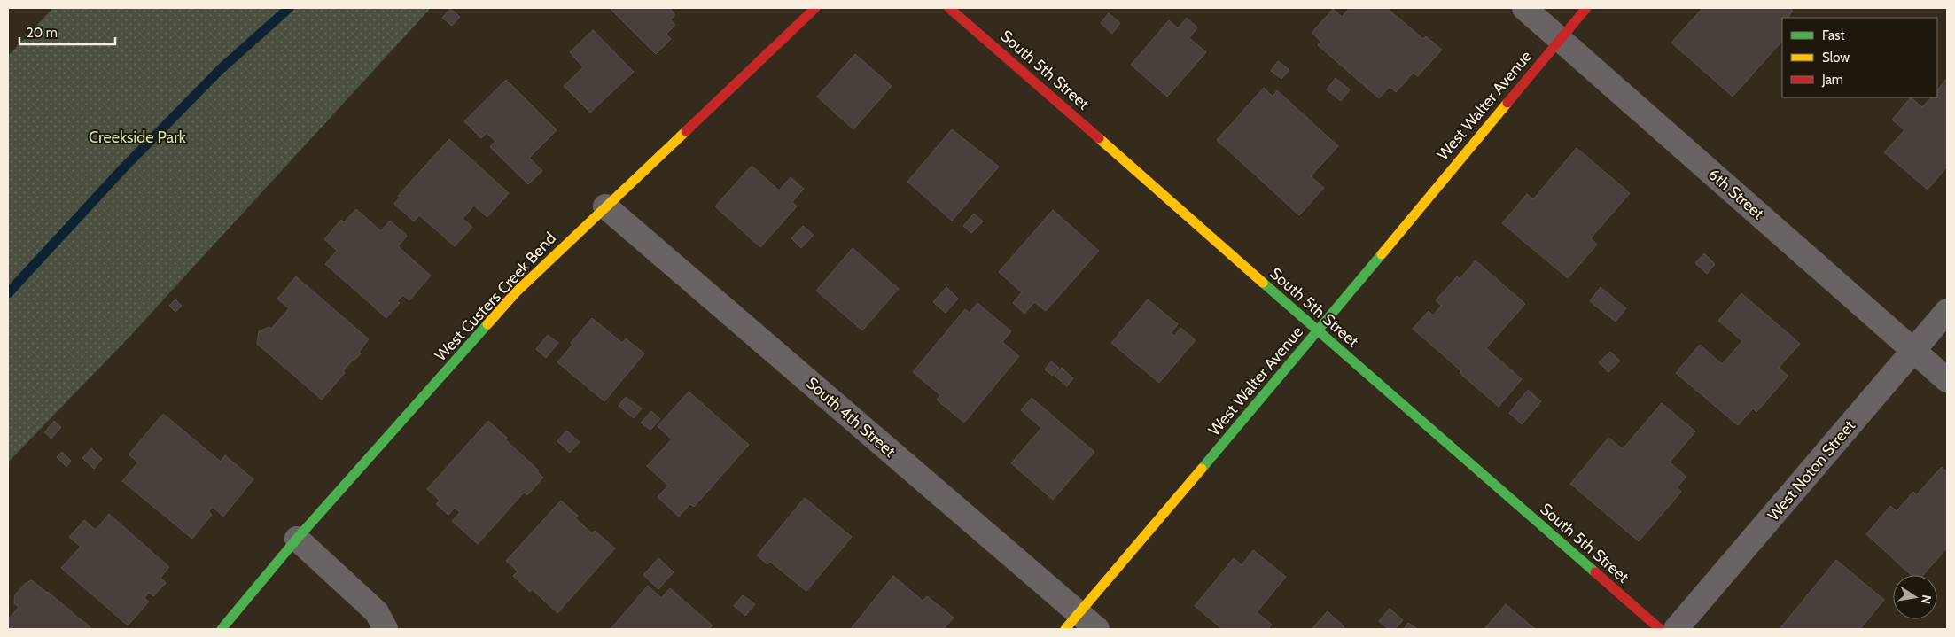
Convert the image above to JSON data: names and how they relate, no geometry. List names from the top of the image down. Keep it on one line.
{"streets":{"street":["South 5th Street","West Walter Avenue","6th Street","West Custers Creek Bend","South 4th Street","West Noton Street"]},"crossings":[["South 5th Street","West Walter Avenue"],["West Walter Avenue","6th Street"],["West Walter Avenue","South 4th Street"],["6th Street","West Noton Street"],["West Custers Creek Bend","South 4th Street"]],"parks":["Creekside Park"],"legend":["Fast","Slow","Jam"],"scale_bar":"20 m","north":"right"}
